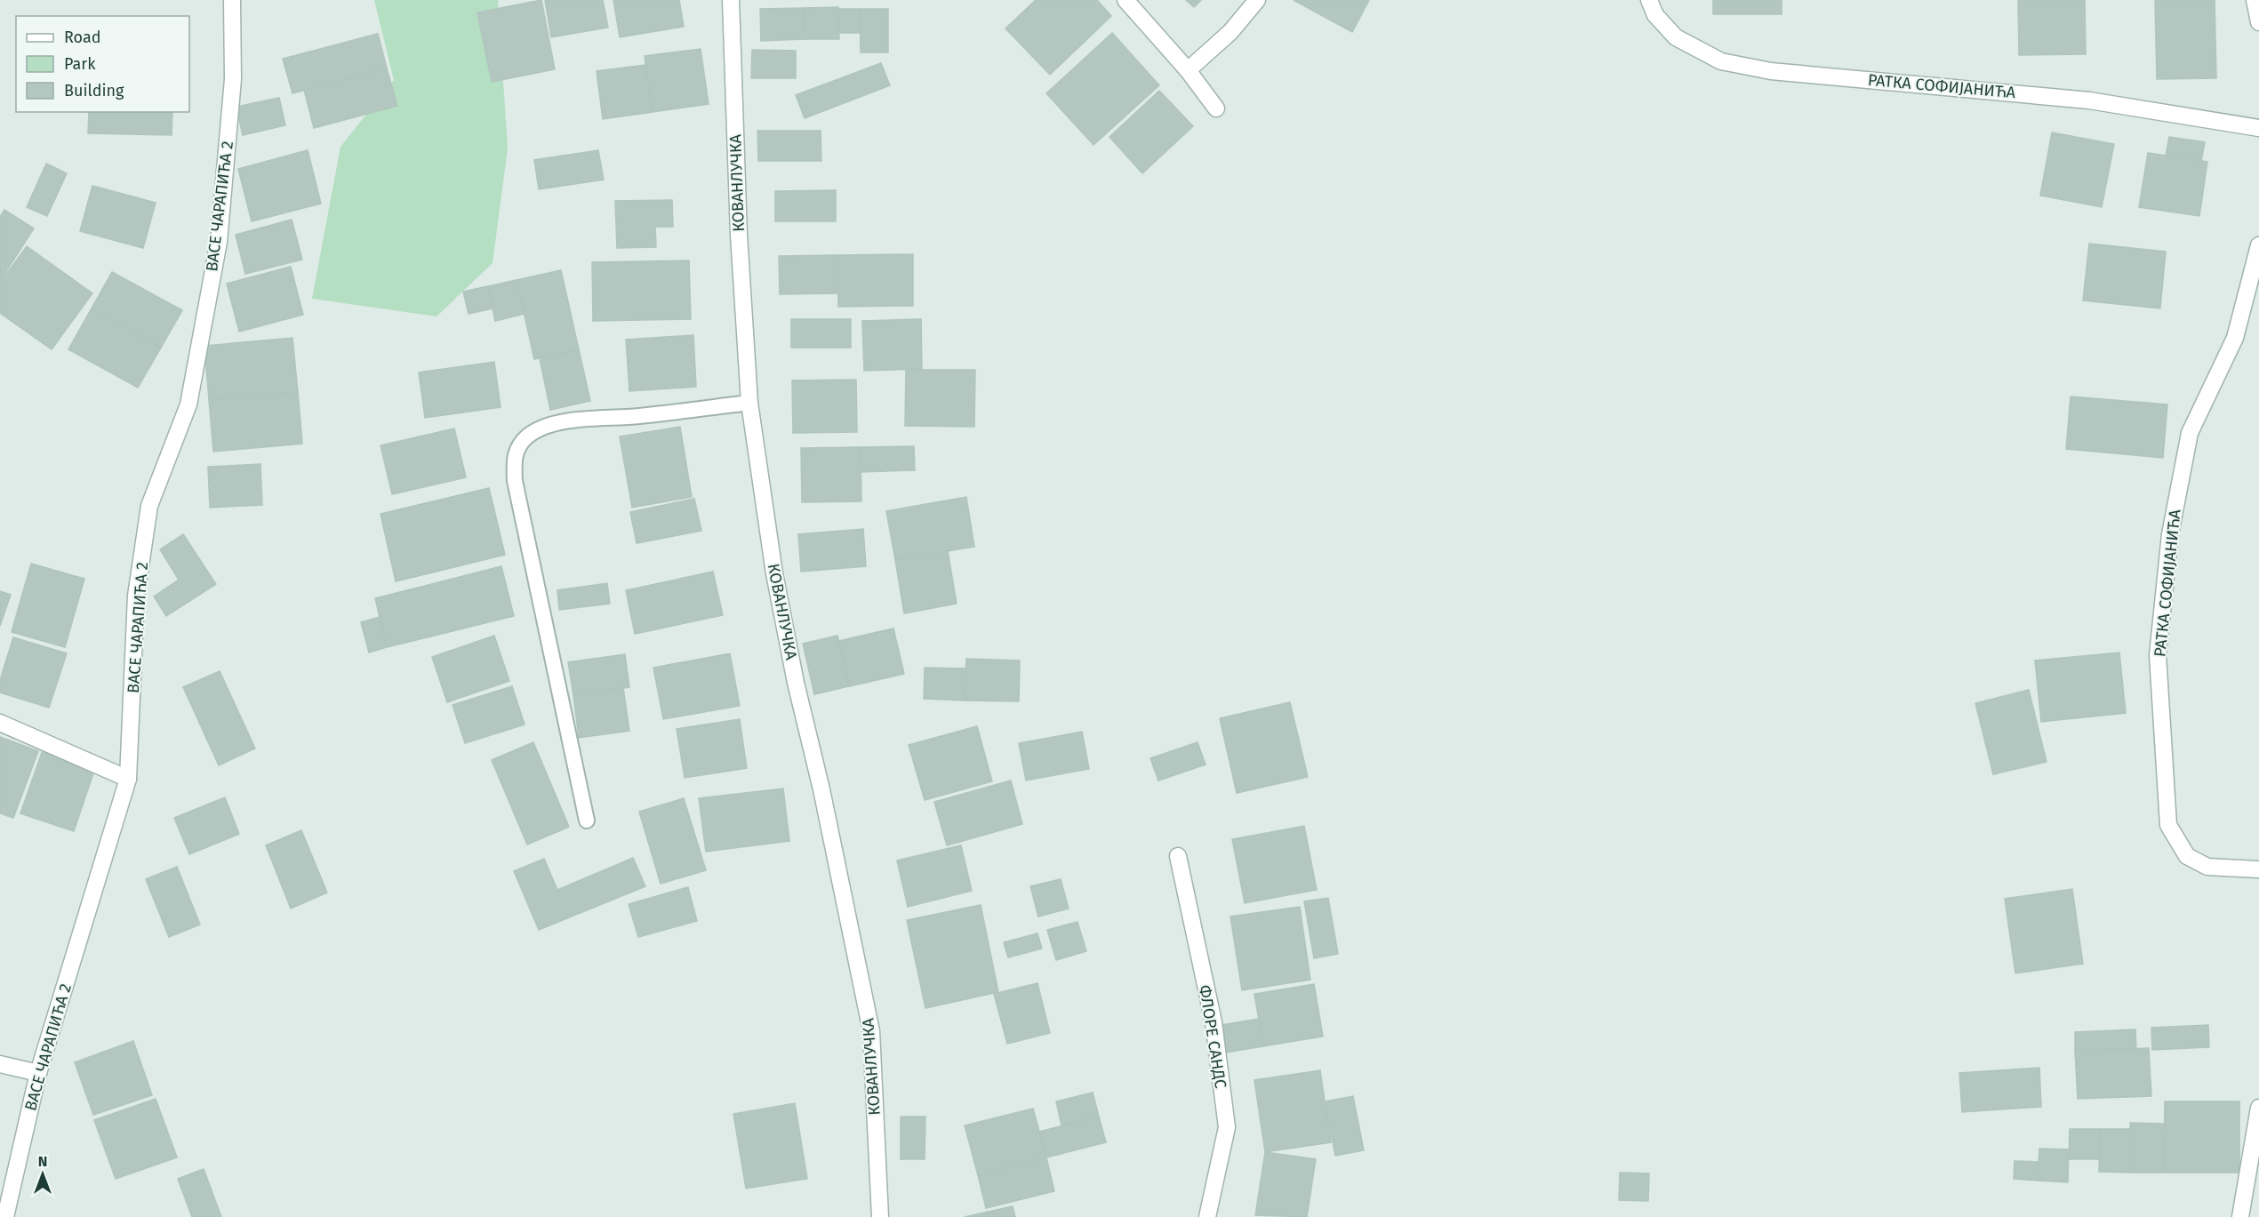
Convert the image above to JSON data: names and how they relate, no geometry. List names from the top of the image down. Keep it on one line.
{"streets":{"street":["РАТКА СОФИЈАНИЋА","КОВАНЛУЧКА","ВАСЕ ЧАРАПИЋА 2","ФЛОРЕ САНДС"]},"legend":["Road","Park","Building"],"north":"top"}
